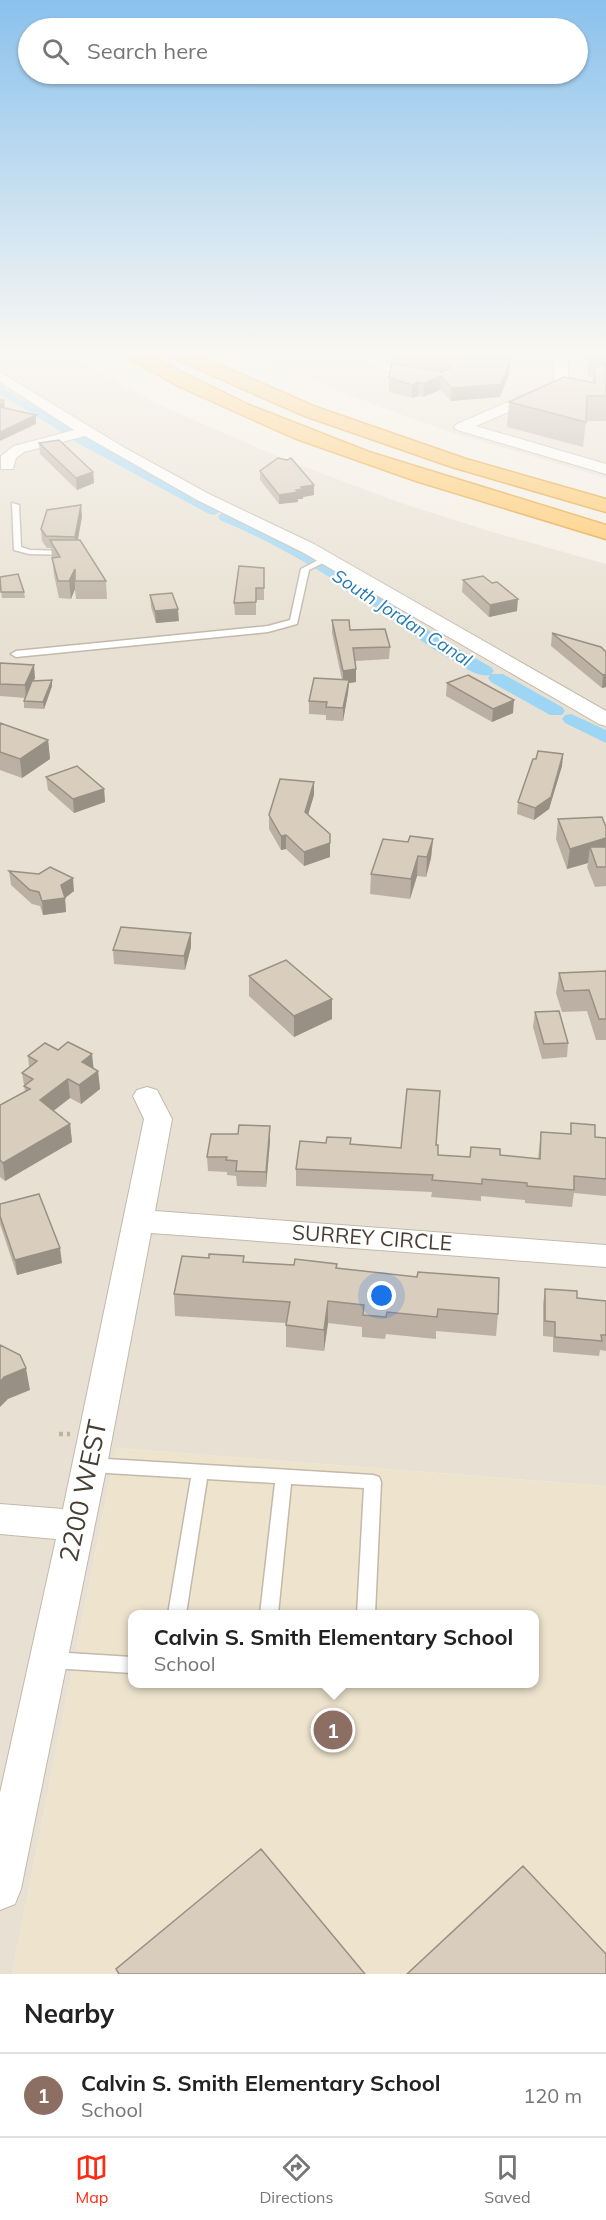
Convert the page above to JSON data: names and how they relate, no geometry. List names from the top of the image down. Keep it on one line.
{"streets":{"street":["SURREY CIRCLE","2200 WEST"]},"crossings":[["SURREY CIRCLE","2200 WEST"]],"water":["South Jordan Canal"],"page":{"search":"Search here","popup":["Calvin S. Smith Elementary School","School"],"pins":"1","heading":"Nearby","list":[{"mark":"1","name":"Calvin S. Smith Elementary School","note":"School","value":"120 m"}],"nav":["Map","Directions","Saved"]}}
